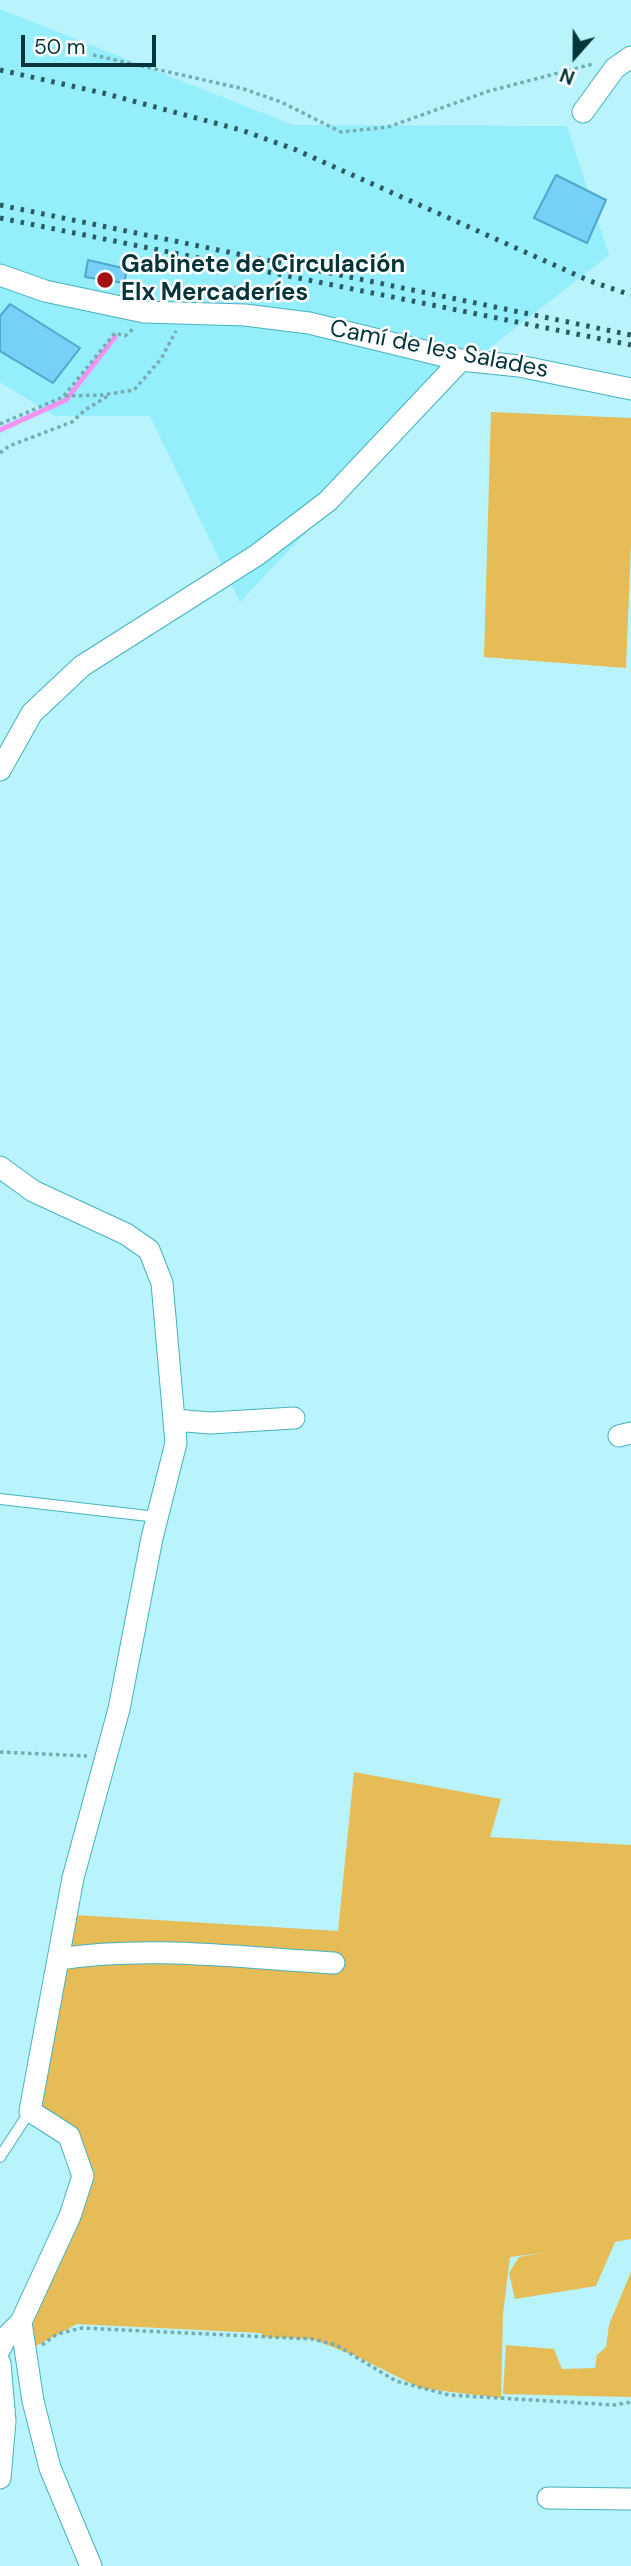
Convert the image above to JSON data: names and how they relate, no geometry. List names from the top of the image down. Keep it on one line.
{"streets":{"street":["Camí de les Salades"]},"places":["Gabinete de Circulación Elx Mercaderíes"],"scale_bar":"50 m","north":"bottom"}
